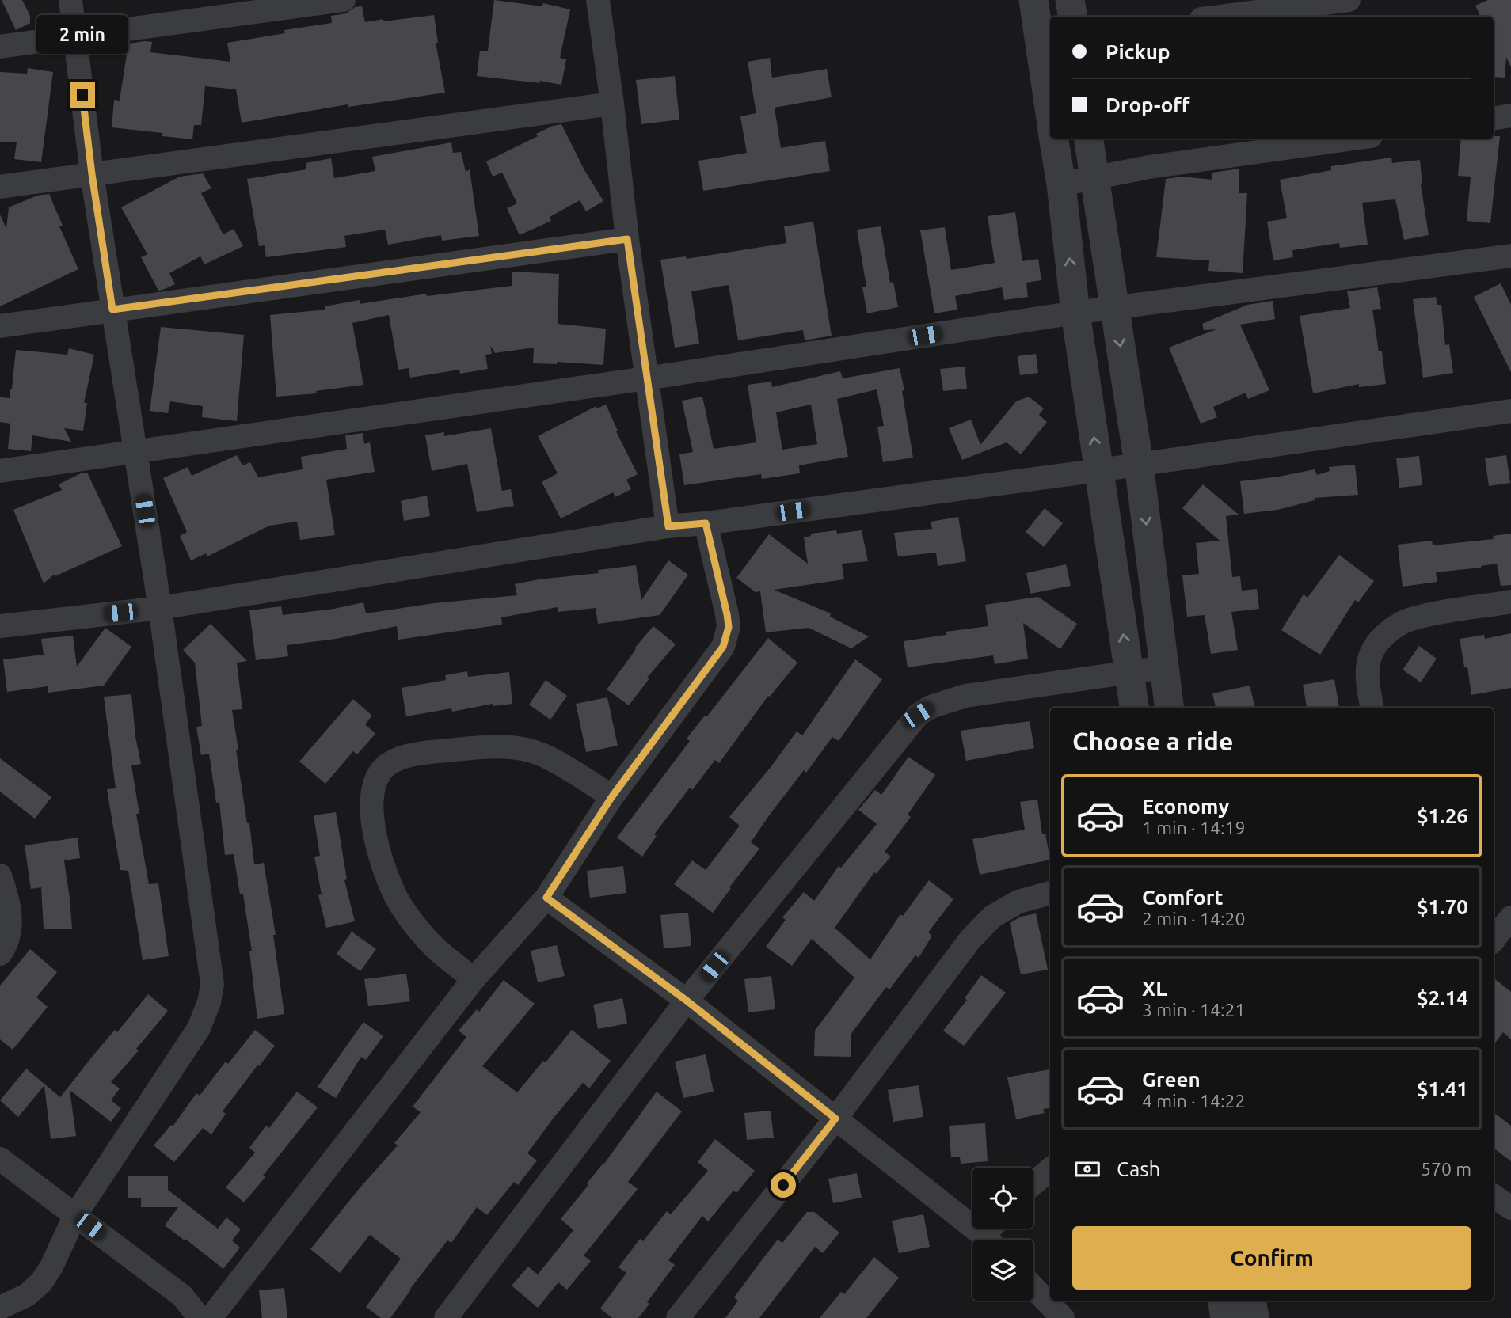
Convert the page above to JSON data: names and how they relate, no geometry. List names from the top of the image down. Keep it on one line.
{"page":{"bubble":"2 min","banner":["Pickup","Drop-off"],"heading":"Choose a ride","list":[{"name":"Economy","note":"1 min · 14:19","value":"$1.26"},{"name":"Comfort","note":"2 min · 14:20","value":"$1.70"},{"name":"XL","note":"3 min · 14:21","value":"$2.14"},{"name":"Green","note":"4 min · 14:22","value":"$1.41"}],"pay":["Cash","570 m"],"buttons":"Confirm"}}
